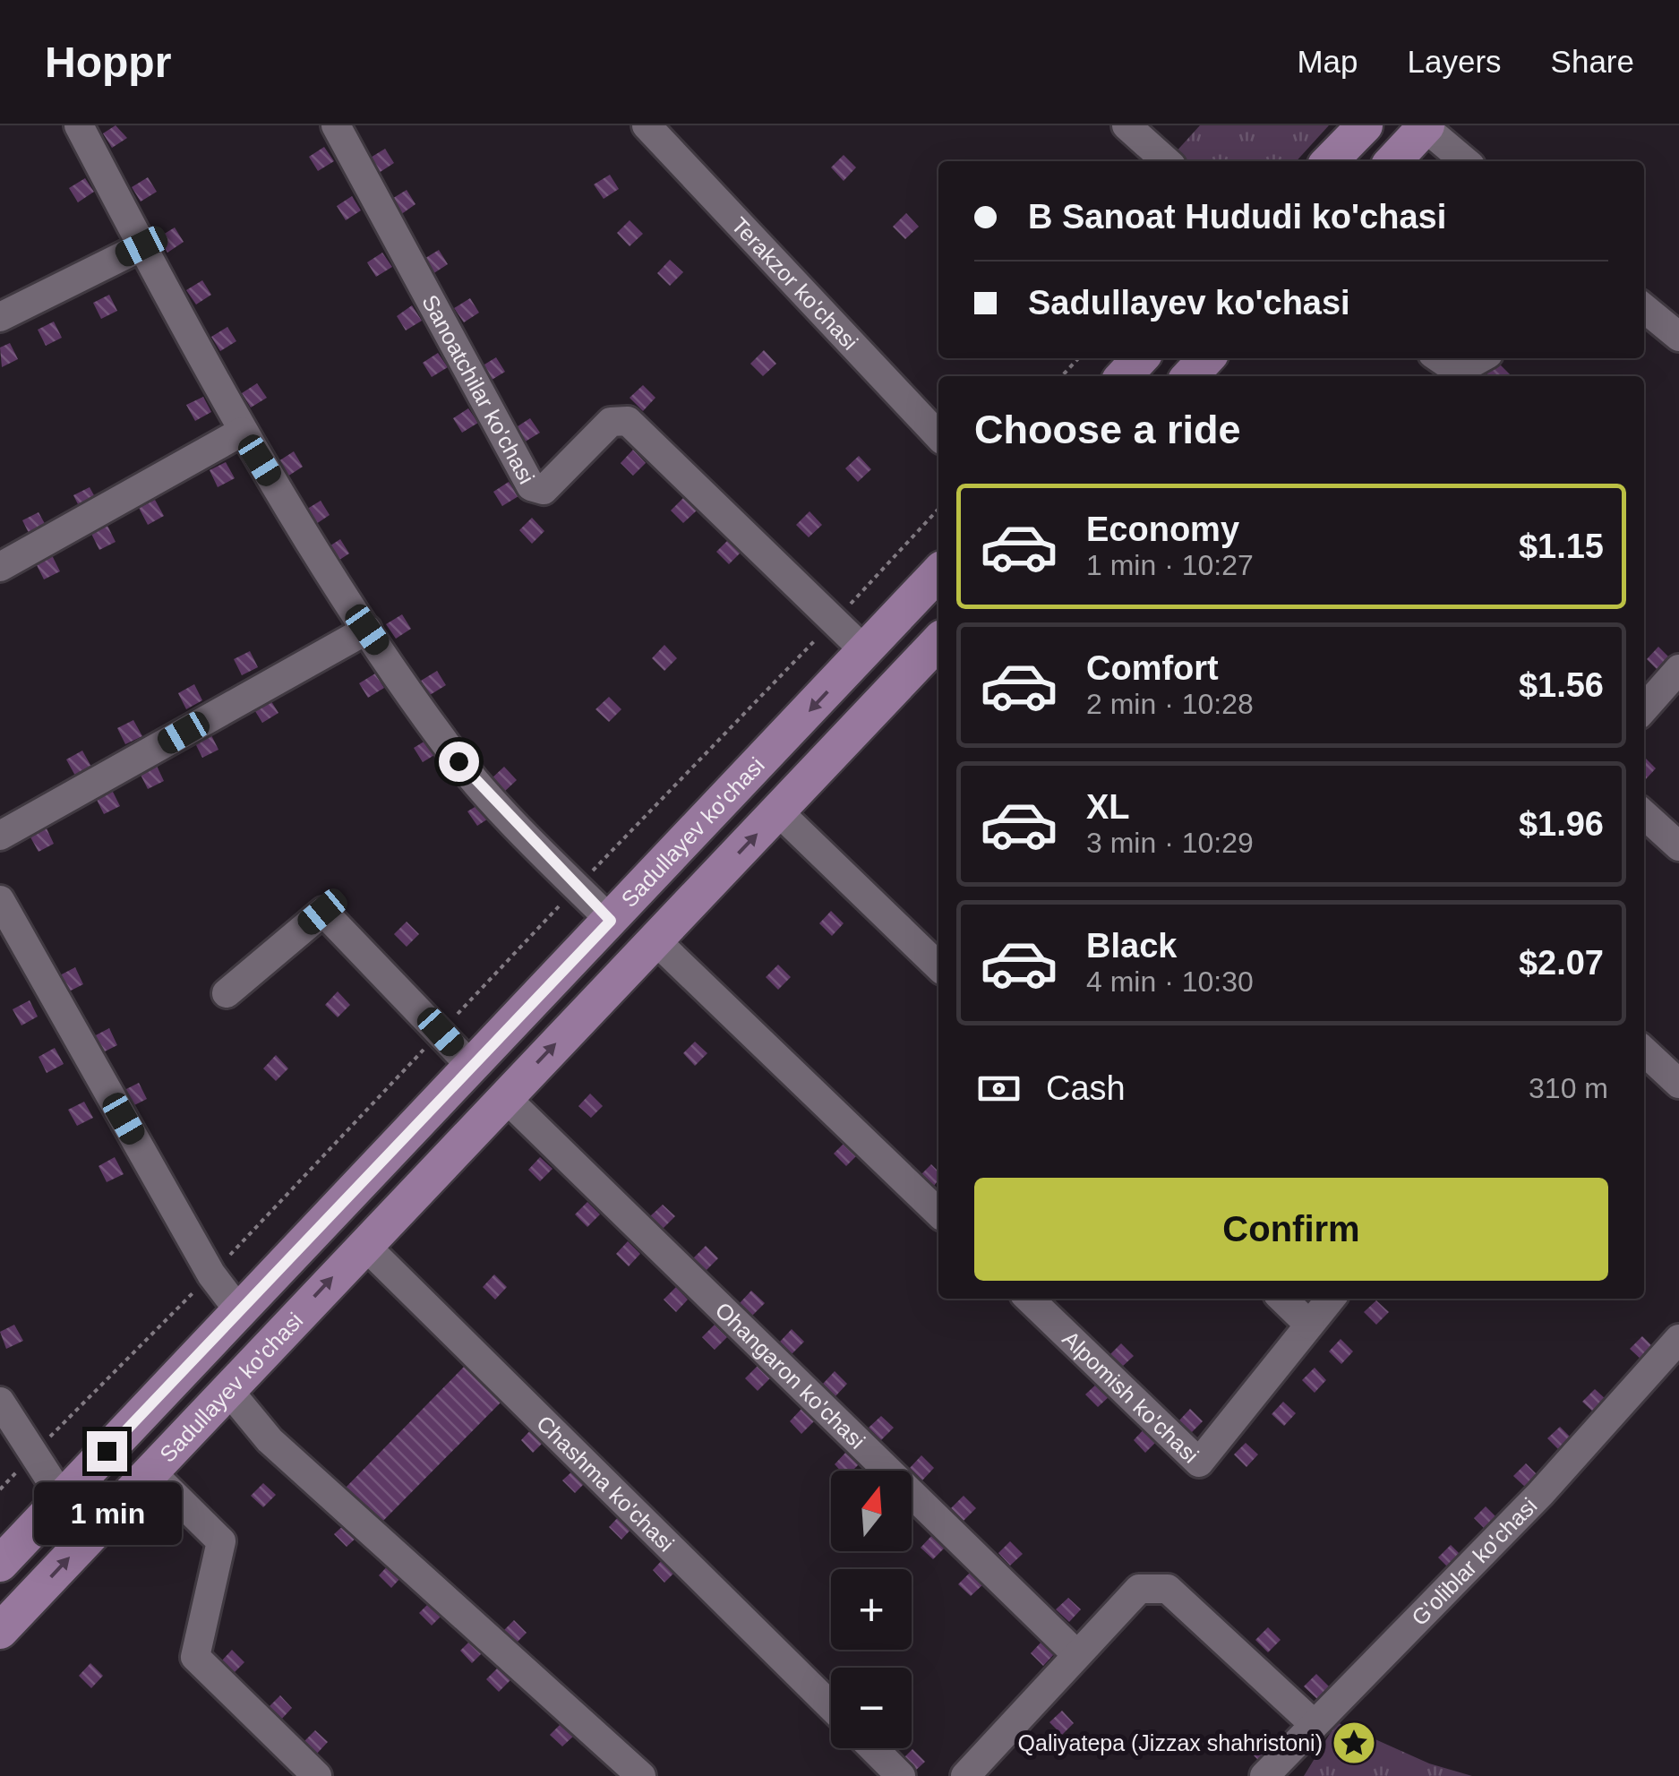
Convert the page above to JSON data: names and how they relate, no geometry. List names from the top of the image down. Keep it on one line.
{"streets":{"main road":["Sadullayev ko'chasi"],"street":["Terakzor ko'chasi","Sanoatchilar ko'chasi","Ohangaron ko'chasi","Alpomish ko'chasi","Chashma ko'chasi","G'oliblar ko'chasi"]},"crossings":[["Sanoatchilar ko'chasi","Sadullayev ko'chasi"],["Sadullayev ko'chasi","Ohangaron ko'chasi"],["Sadullayev ko'chasi","Chashma ko'chasi"]],"places":{"place":["Qaliyatepa (Jizzax shahristoni)"]},"north":"top","page":{"header":"Hoppr","nav":["Map","Layers","Share"],"banner":["B Sanoat Hududi ko'chasi","Sadullayev ko'chasi"],"heading":"Choose a ride","list":[{"name":"Economy","note":"1 min · 10:27","value":"$1.15"},{"name":"Comfort","note":"2 min · 10:28","value":"$1.56"},{"name":"XL","note":"3 min · 10:29","value":"$1.96"},{"name":"Black","note":"4 min · 10:30","value":"$2.07"}],"pay":["Cash","310 m"],"buttons":"Confirm","map_buttons":["+","−"],"bubble":"1 min"}}
